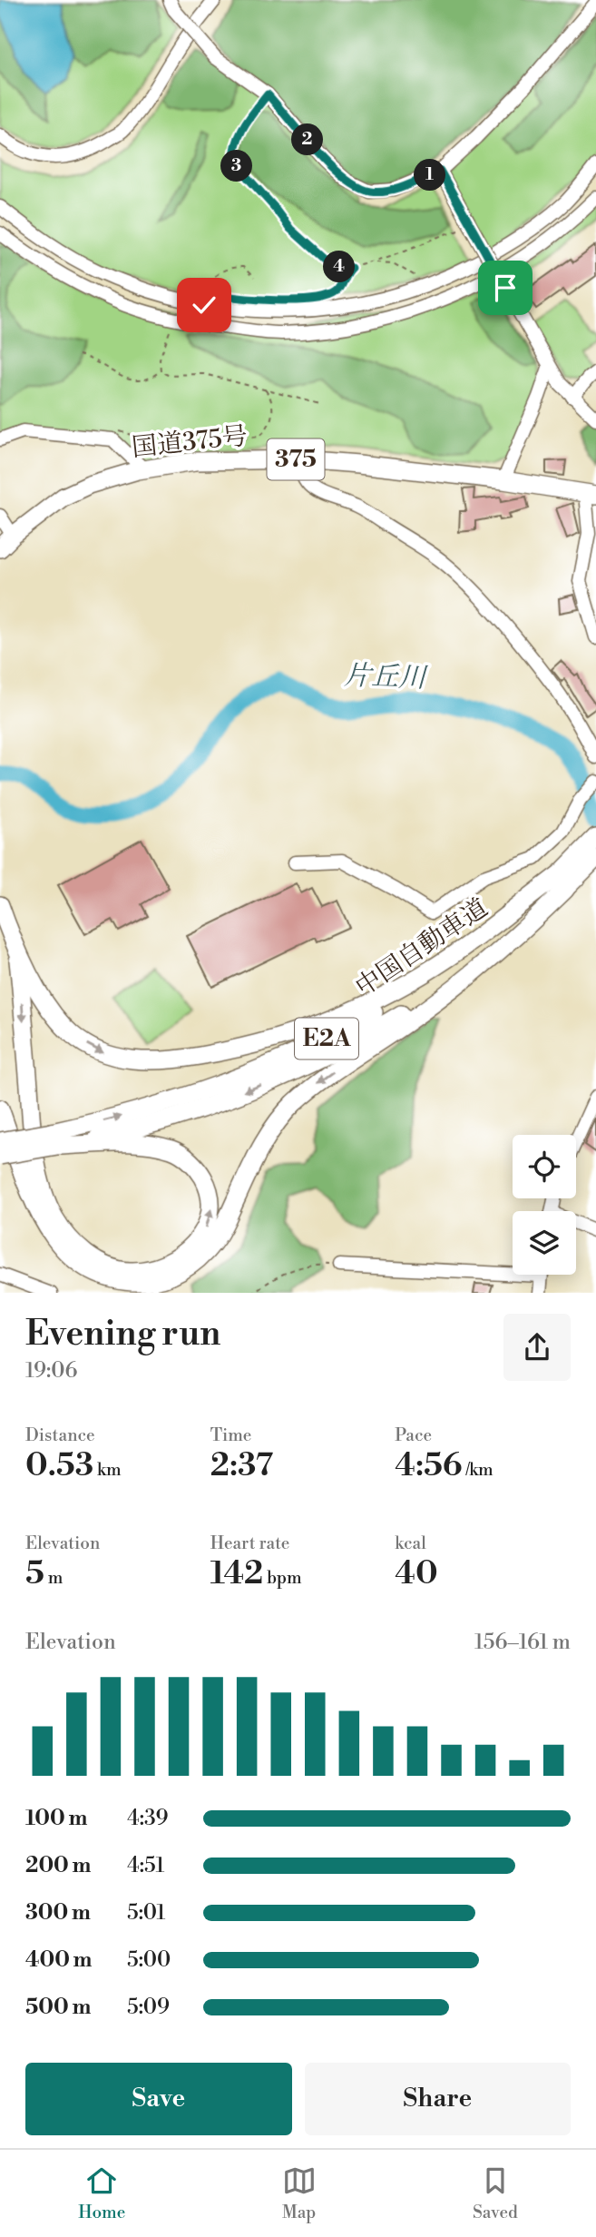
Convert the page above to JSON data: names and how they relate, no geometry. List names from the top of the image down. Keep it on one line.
{"streets":{"highway":["国道375号","375","中国自動車道","E2A"]},"water":["片丘川"],"page":{"pins":["2","3","1","4"],"heading":["Evening run","19:06"],"stats":[["Distance","0.53 km"],["Time","2:37"],["Pace","4:56 /km"],["Elevation","5 m"],["Heart rate","142 bpm"],["kcal","40"]],"chart":["Elevation","156–161 m"],"list":[{"name":"100 m","note":"4:39"},{"name":"200 m","note":"4:51"},{"name":"300 m","note":"5:01"},{"name":"400 m","note":"5:00"},{"name":"500 m","note":"5:09"}],"buttons":["Save","Share"],"tabs":["Home","Map","Saved"]}}
